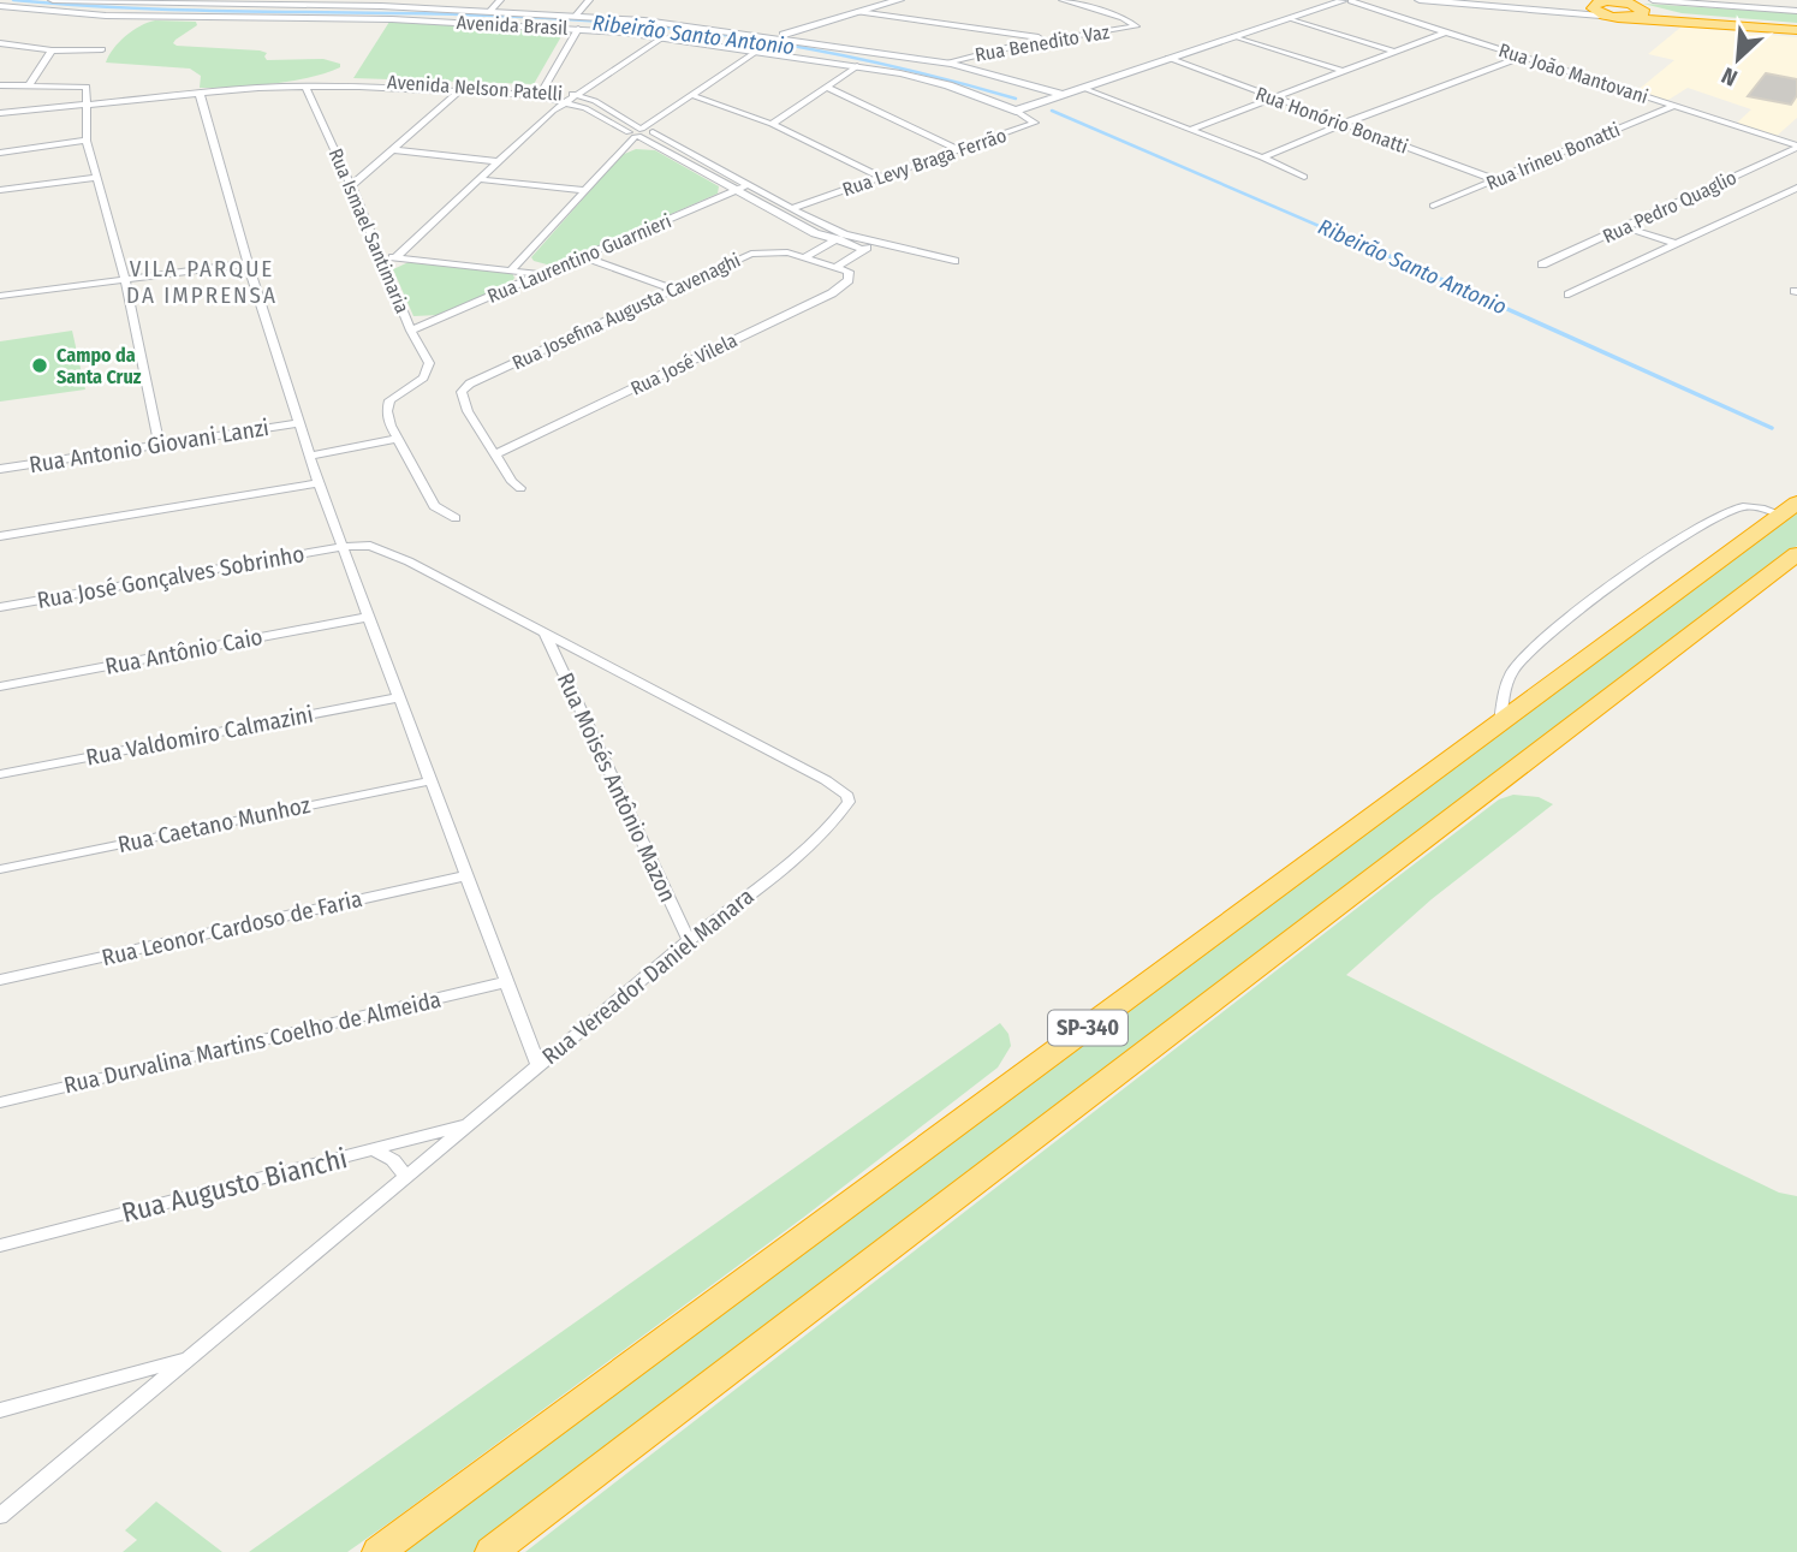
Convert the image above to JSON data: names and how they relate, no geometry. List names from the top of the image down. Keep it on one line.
{"streets":{"highway":["SP-340"],"main road":["Avenida Brasil"],"street":["Rua Benedito Vaz","Rua João Mantovani","Avenida Nelson Patelli","Rua Honório Bonatti","Rua Irineu Bonatti","Rua Levy Braga Ferrão","Rua Pedro Quaglio","Rua Ismael Santimaria","Rua Laurentino Guarnieri","Rua Josefina Augusta Cavenaghi","Rua José Vilela","Rua Antonio Giovani Lanzi","Rua José Gonçalves Sobrinho","Rua Antônio Caio","Rua Valdomiro Calmazini","Rua Moisés Antônio Mazon","Rua Caetano Munhoz","Rua Leonor Cardoso de Faria","Rua Vereador Daniel Manara","Rua Durvalina Martins Coelho de Almeida","Rua Augusto Bianchi"]},"crossings":[["Avenida Brasil","Rua Benedito Vaz"],["Avenida Brasil","Rua Levy Braga Ferrão"],["Rua João Mantovani","Rua Irineu Bonatti"],["Rua João Mantovani","Rua Pedro Quaglio"],["Avenida Nelson Patelli","Rua Levy Braga Ferrão"],["Avenida Nelson Patelli","Rua Ismael Santimaria"],["Avenida Nelson Patelli","Rua Laurentino Guarnieri"],["Rua Honório Bonatti","Rua Irineu Bonatti"],["Rua Ismael Santimaria","Rua Laurentino Guarnieri"],["Rua Josefina Augusta Cavenaghi","Rua José Vilela"],["Rua José Gonçalves Sobrinho","Rua Vereador Daniel Manara"],["Rua Moisés Antônio Mazon","Rua Vereador Daniel Manara"],["Rua Vereador Daniel Manara","Rua Augusto Bianchi"]],"districts":["VILA PARQUE DA IMPRENSA"],"water":["Ribeirão Santo Antonio"],"places":["Campo da Santa Cruz"],"north":"bottom left"}
